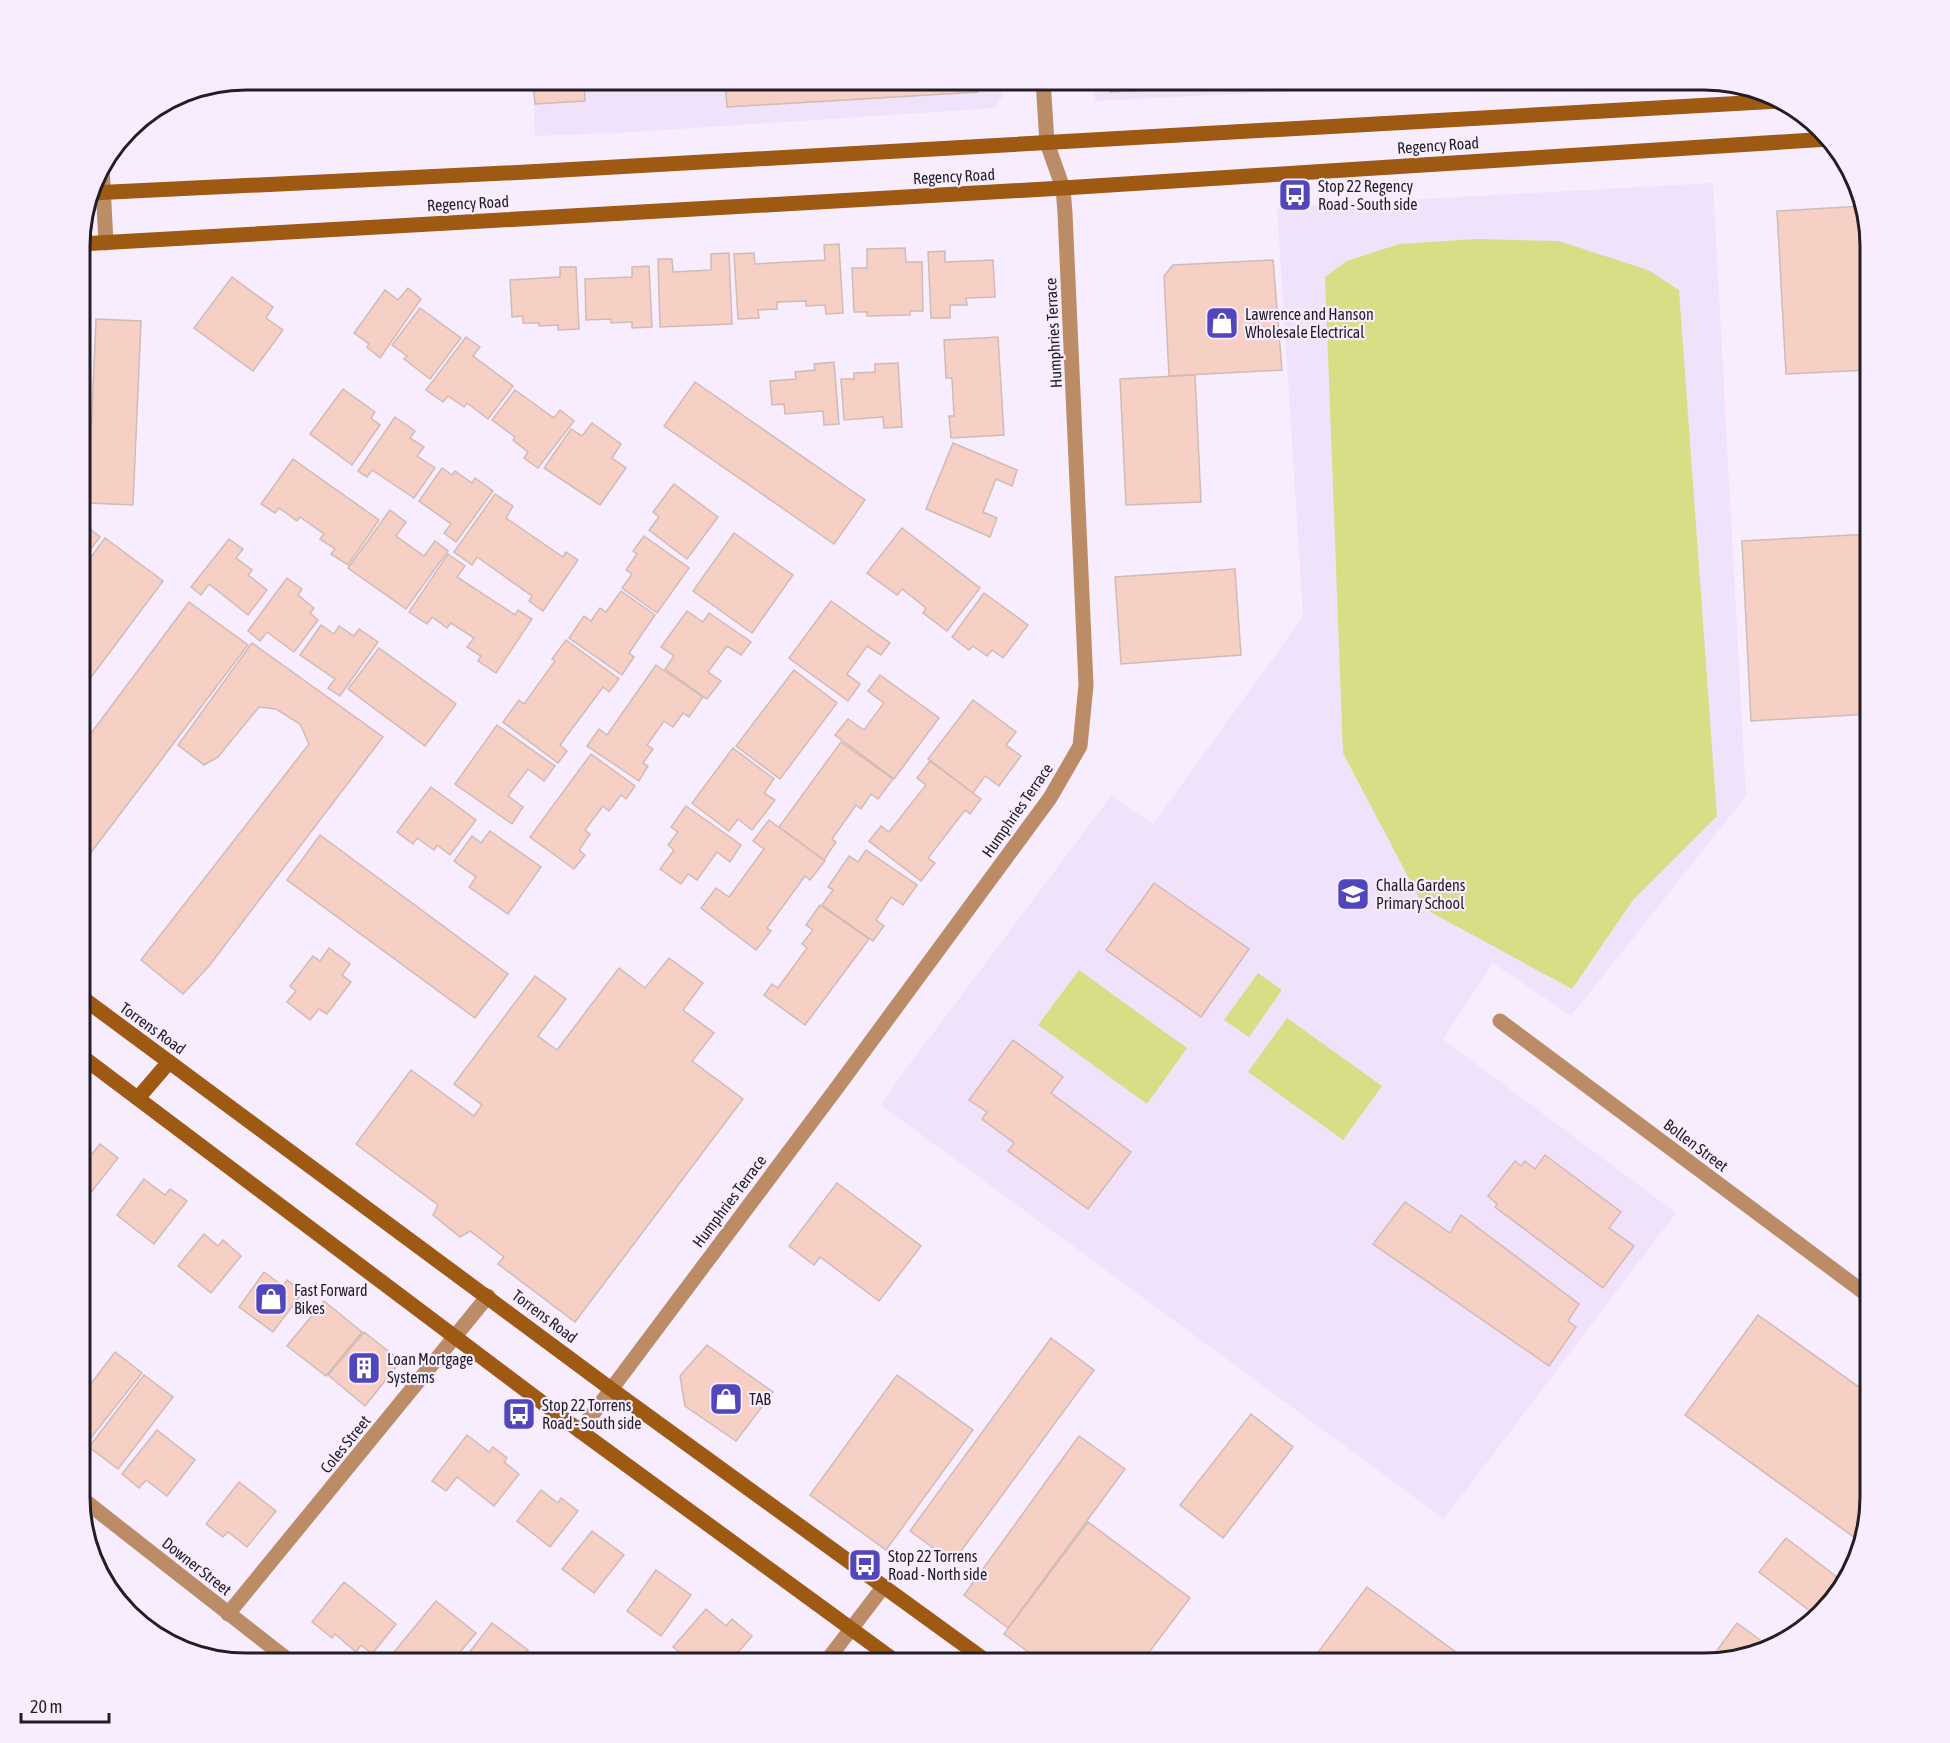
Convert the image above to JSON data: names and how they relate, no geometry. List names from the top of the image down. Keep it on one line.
{"streets":{"main road":["Regency Road","Torrens Road"],"street":["Humphries Terrace","Bollen Street","Coles Street","Downer Street"]},"crossings":[["Regency Road","Humphries Terrace"],["Humphries Terrace","Torrens Road"],["Torrens Road","Coles Street"],["Coles Street","Downer Street"]],"places":{"bus stop":["Stop 22 Regency Road - South side","Stop 22 Torrens Road - South side","Stop 22 Torrens Road - North side"],"shop":["Lawrence and Hanson Wholesale Electrical","Fast Forward Bikes","TAB"],"school or university":["Challa Gardens Primary School"],"building":["Loan Mortgage Systems"]},"scale_bar":"20 m"}
